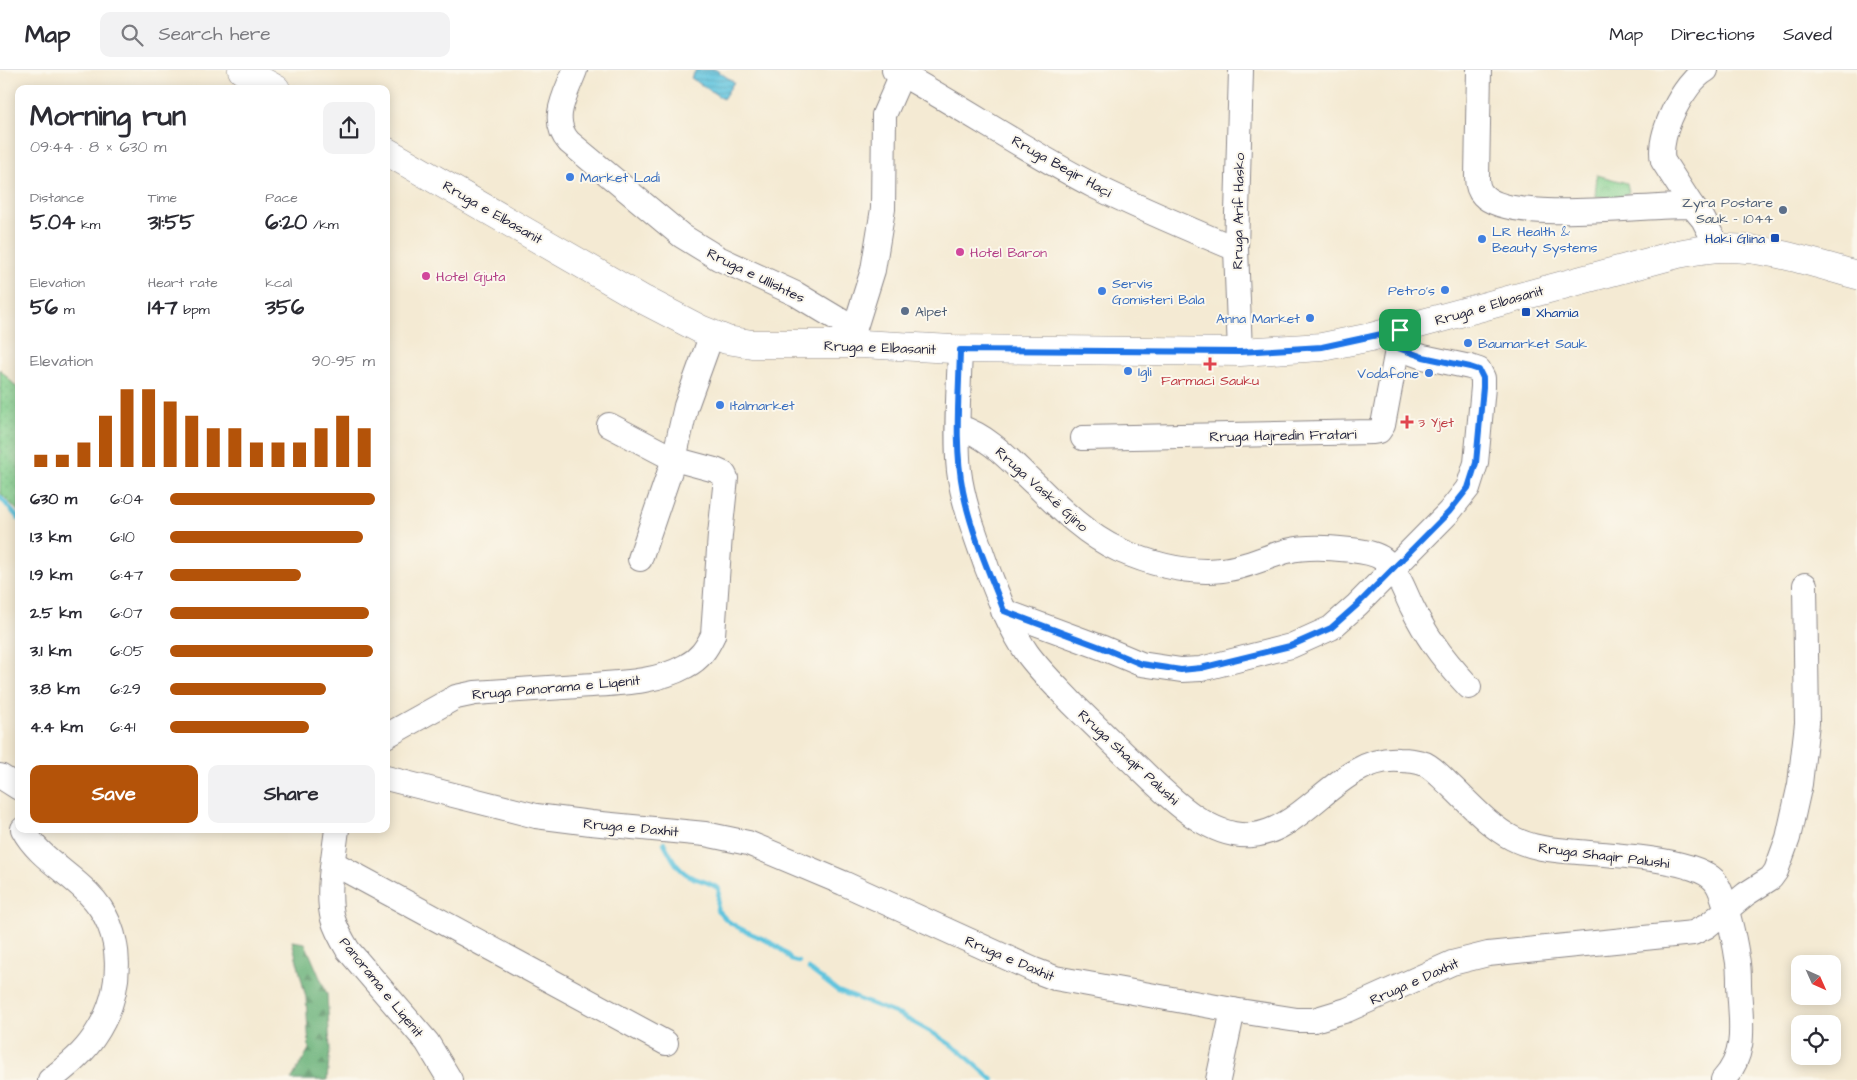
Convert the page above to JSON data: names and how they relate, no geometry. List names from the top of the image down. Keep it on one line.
{"streets":{"main road":["Rruga e Elbasanit"],"street":["Rruga Beqir Haçi","Rruga Arif Hasko","Rruga e Ullishtes","Rruga Hajredin Fratari","Rruga Vaskë Gjino","Rruga Panorama e Liqenit","Rruga Shaqir Palushi","Rruga e Daxhit","Panorama e Liqenit"]},"crossings":[["Rruga Beqir Haçi","Rruga Arif Hasko"],["Rruga Arif Hasko","Rruga e Elbasanit"],["Rruga e Elbasanit","Rruga e Ullishtes"],["Rruga e Elbasanit","Rruga Hajredin Fratari"],["Rruga e Elbasanit","Rruga Shaqir Palushi"],["Rruga Vaskë Gjino","Rruga Shaqir Palushi"],["Rruga Shaqir Palushi","Rruga e Daxhit"]],"places":{"other":["Market Ladi","Zyra Postare Sauk - 1044","LR Health & Beauty Systems","Hotel Baron","Hotel Gjuta","Petro's","Servis Gomisteri Bala","Alpet","Anna Market","Baumarket Sauk","Igli","Vodafone","Italmarket"],"transit":["Haki Glina","Xhamia"],"health":["Farmaci Sauku","3 Yjet"]},"north":"bottom right","page":{"header":"Map","search":"Search here","nav":["Map","Directions","Saved"],"heading":["Morning run","09:44 · 8 × 630 m"],"stats":[["Distance","5.04 km"],["Time","31:55"],["Pace","6:20 /km"],["Elevation","56 m"],["Heart rate","147 bpm"],["kcal","356"]],"chart":["Elevation","90–95 m"],"list":[{"name":"630 m","note":"6:04"},{"name":"1.3 km","note":"6:10"},{"name":"1.9 km","note":"6:47"},{"name":"2.5 km","note":"6:07"},{"name":"3.1 km","note":"6:05"},{"name":"3.8 km","note":"6:29"},{"name":"4.4 km","note":"6:41"}],"buttons":["Save","Share"]}}
